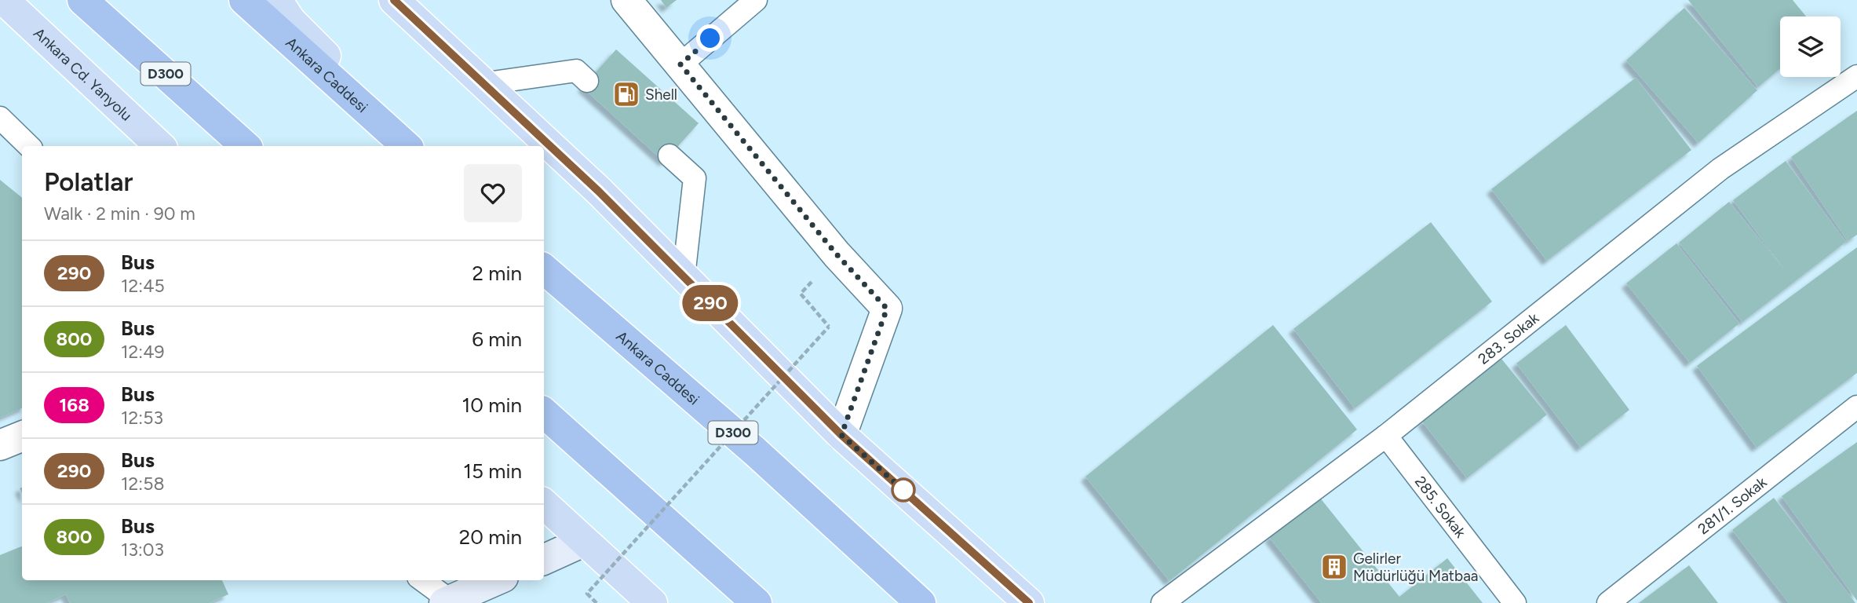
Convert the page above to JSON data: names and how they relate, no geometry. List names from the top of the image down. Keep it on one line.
{"streets":{"highway":["D300","Ankara Caddesi"],"main road":["Ankara Cd. Yanyolu"],"lane":["283. Sokak","281/1. Sokak","285. Sokak"]},"crossings":[["283. Sokak","285. Sokak"]],"places":{"fuel station":["Shell"],"building":["Gelirler Müdürlüğü Matbaa"]},"lines":["bus line 290"],"page":{"on_map":"290","heading":["Polatlar","Walk · 2 min · 90 m"],"list":[{"mark":"290","name":"Bus","note":"12:45","value":"2 min"},{"mark":"800","name":"Bus","note":"12:49","value":"6 min"},{"mark":"168","name":"Bus","note":"12:53","value":"10 min"},{"mark":"290","name":"Bus","note":"12:58","value":"15 min"},{"mark":"800","name":"Bus","note":"13:03","value":"20 min"}]}}
